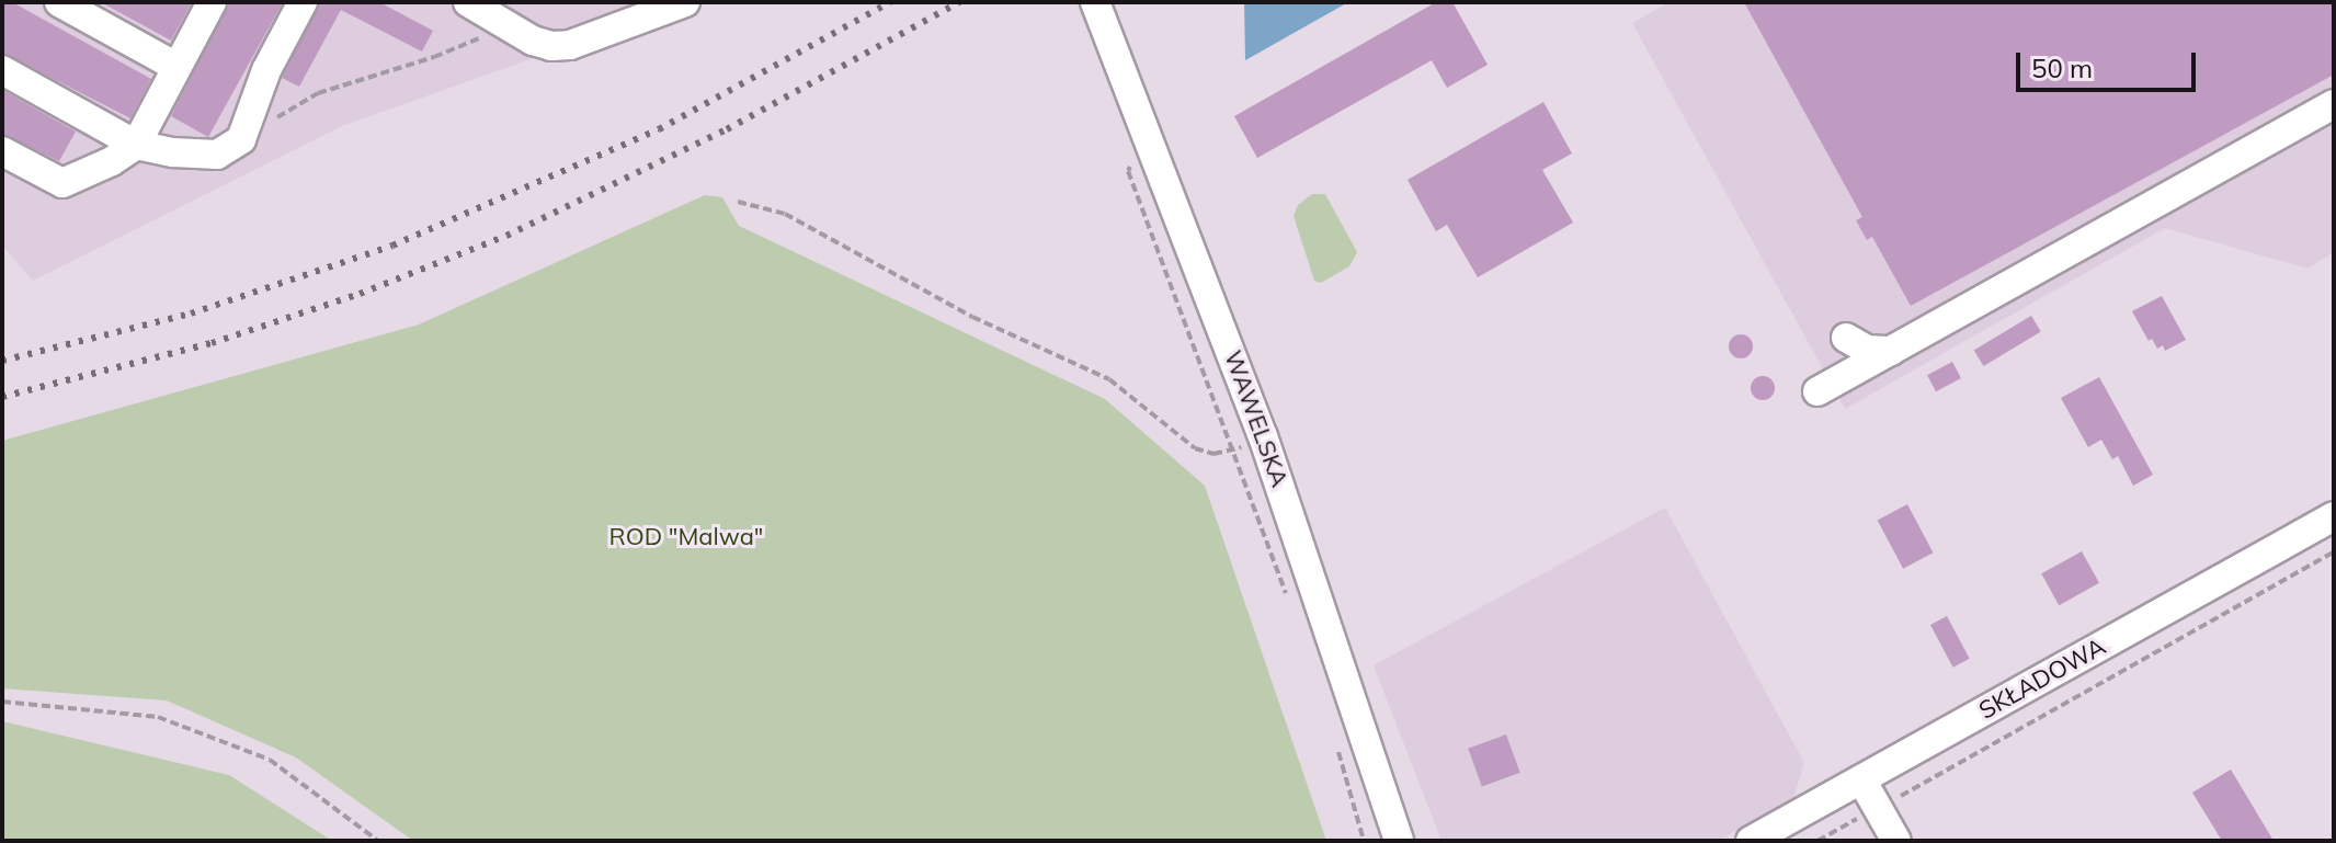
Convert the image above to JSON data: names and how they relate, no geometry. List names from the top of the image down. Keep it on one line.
{"streets":{"street":["WAWELSKA","SKŁADOWA"]},"parks":["ROD \"Malwa\""],"scale_bar":"50 m"}
